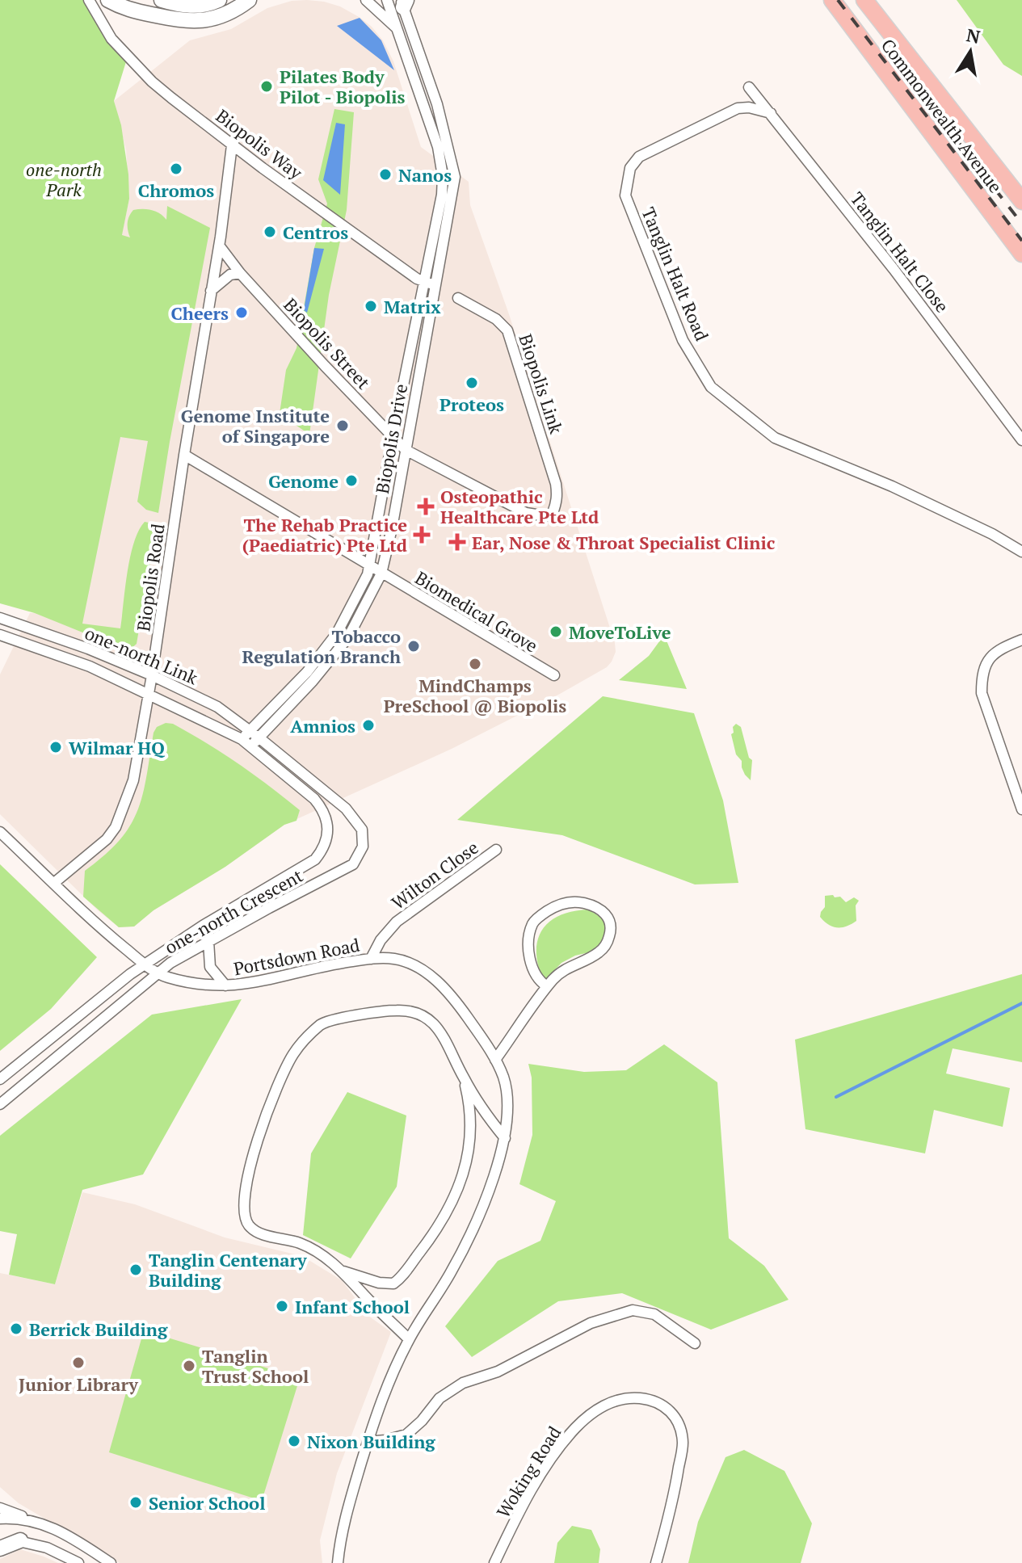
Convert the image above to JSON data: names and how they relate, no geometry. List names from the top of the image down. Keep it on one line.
{"streets":{"main road":["Commonwealth Avenue"],"street":["Biopolis Way","Tanglin Halt Close","Tanglin Halt Road","Biopolis Street","Biopolis Link","Biopolis Drive","Biopolis Road","Biomedical Grove","one-north Link","Wilton Close","one-north Crescent","Portsdown Road","Woking Road"]},"crossings":[["Biopolis Way","Biopolis Drive"],["Tanglin Halt Close","Tanglin Halt Road"],["Biopolis Street","Biopolis Link"],["Biopolis Street","Biopolis Drive"],["Biopolis Street","Biopolis Road"],["Biopolis Drive","Biomedical Grove"],["Biopolis Drive","one-north Link"],["Biopolis Road","Biomedical Grove"],["Biopolis Road","one-north Link"],["Biopolis Road","Portsdown Road"],["one-north Link","one-north Crescent"],["Wilton Close","Portsdown Road"],["one-north Crescent","Portsdown Road"]],"parks":["one-north Park"],"places":{"other":["Pilates Body Pilot - Biopolis","Chromos","Nanos","Centros","Matrix","Cheers","Proteos","Genome Institute of Singapore","Genome","MoveToLive","Tobacco Regulation Branch","MindChamps PreSchool @ Biopolis","Amnios","Wilmar HQ","Tanglin Centenary Building","Infant School","Berrick Building","Junior Library","Tanglin Trust School","Nixon Building","Senior School"],"health":["Osteopathic Healthcare Pte Ltd","The Rehab Practice (Paediatric) Pte Ltd","Ear, Nose & Throat Specialist Clinic"]},"north":"top"}
